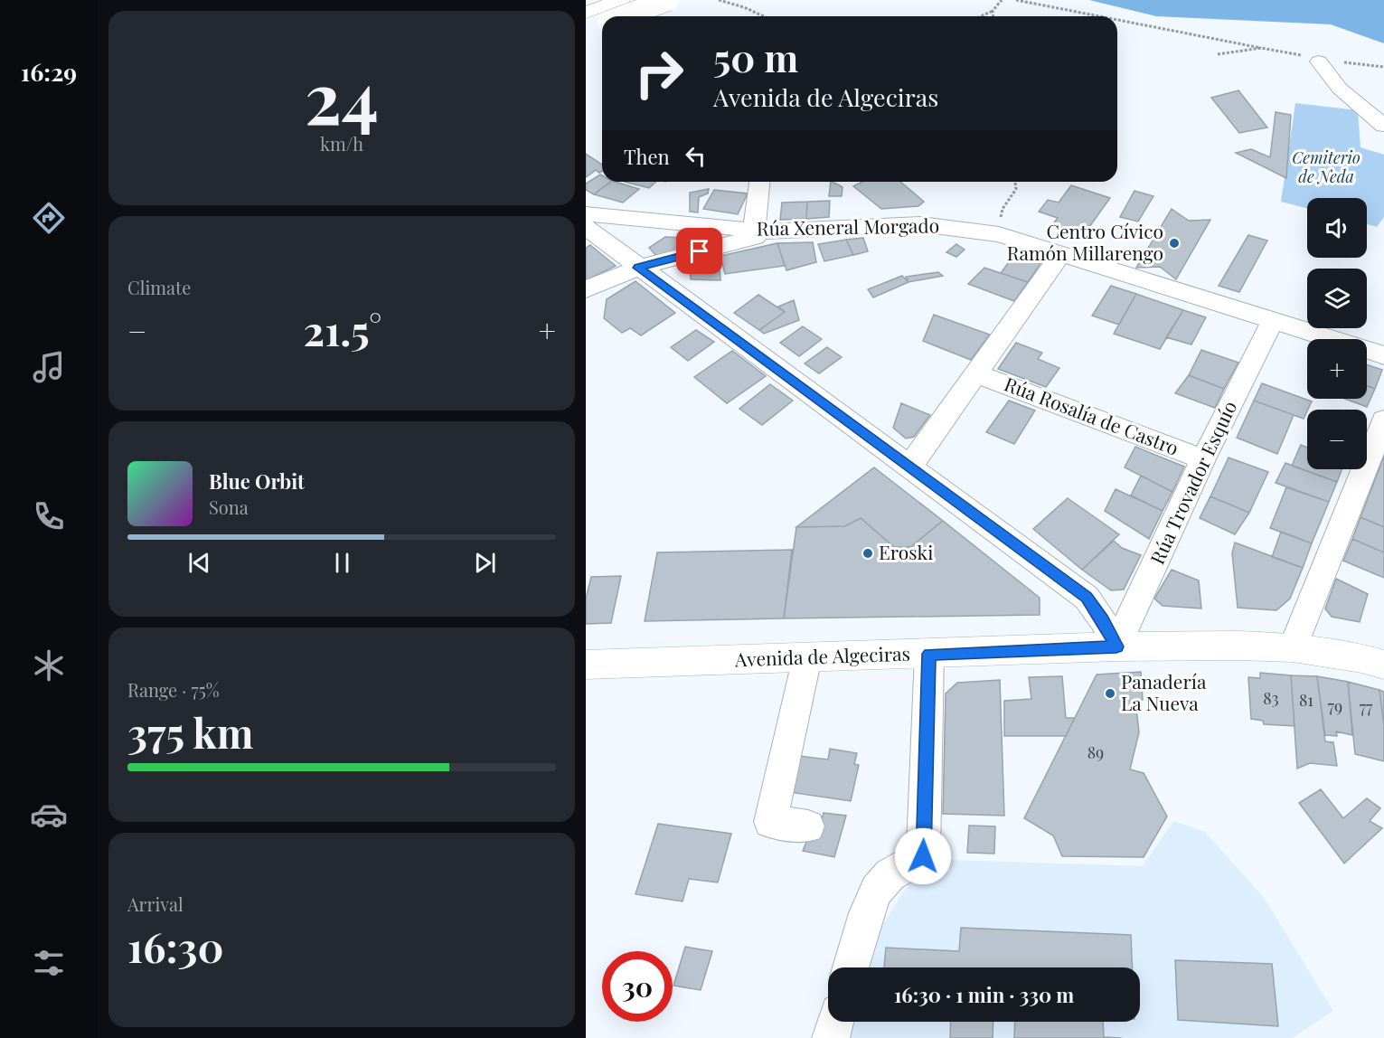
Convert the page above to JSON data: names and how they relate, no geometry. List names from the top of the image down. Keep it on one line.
{"streets":{"main road":["Avenida de Algeciras"],"street":["Rúa Xeneral Morgado","Rúa Rosalía de Castro","Rúa Trovador Esquío"]},"crossings":[["Rúa Xeneral Morgado","Rúa Trovador Esquío"],["Rúa Rosalía de Castro","Rúa Trovador Esquío"],["Rúa Trovador Esquío","Avenida de Algeciras"]],"parks":["Cemiterio de Neda"],"places":["Centro Cívico Ramón Millarengo","Eroski","Panadería La Nueva"],"house_numbers":["83","81","79","77","89"],"page":{"tabs":"16:29","tile":[["24","km/h"],"Climate",["Range · 75%","375 km"],["Arrival","16:30"]],"turn":["50 m","Avenida de Algeciras"],"then":"Then","map_buttons":["+","−"],"heat":["−","21.5°","+"],"song":["Blue Orbit","Sona"],"limit":"30","trip":"16:30 · 1 min · 330 m"}}
